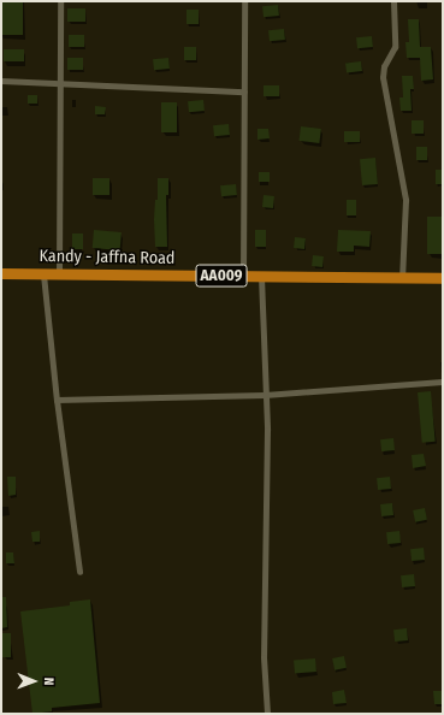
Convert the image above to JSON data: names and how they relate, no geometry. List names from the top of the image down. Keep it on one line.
{"streets":{"highway":["Kandy - Jaffna Road","AA009"]},"north":"right"}
